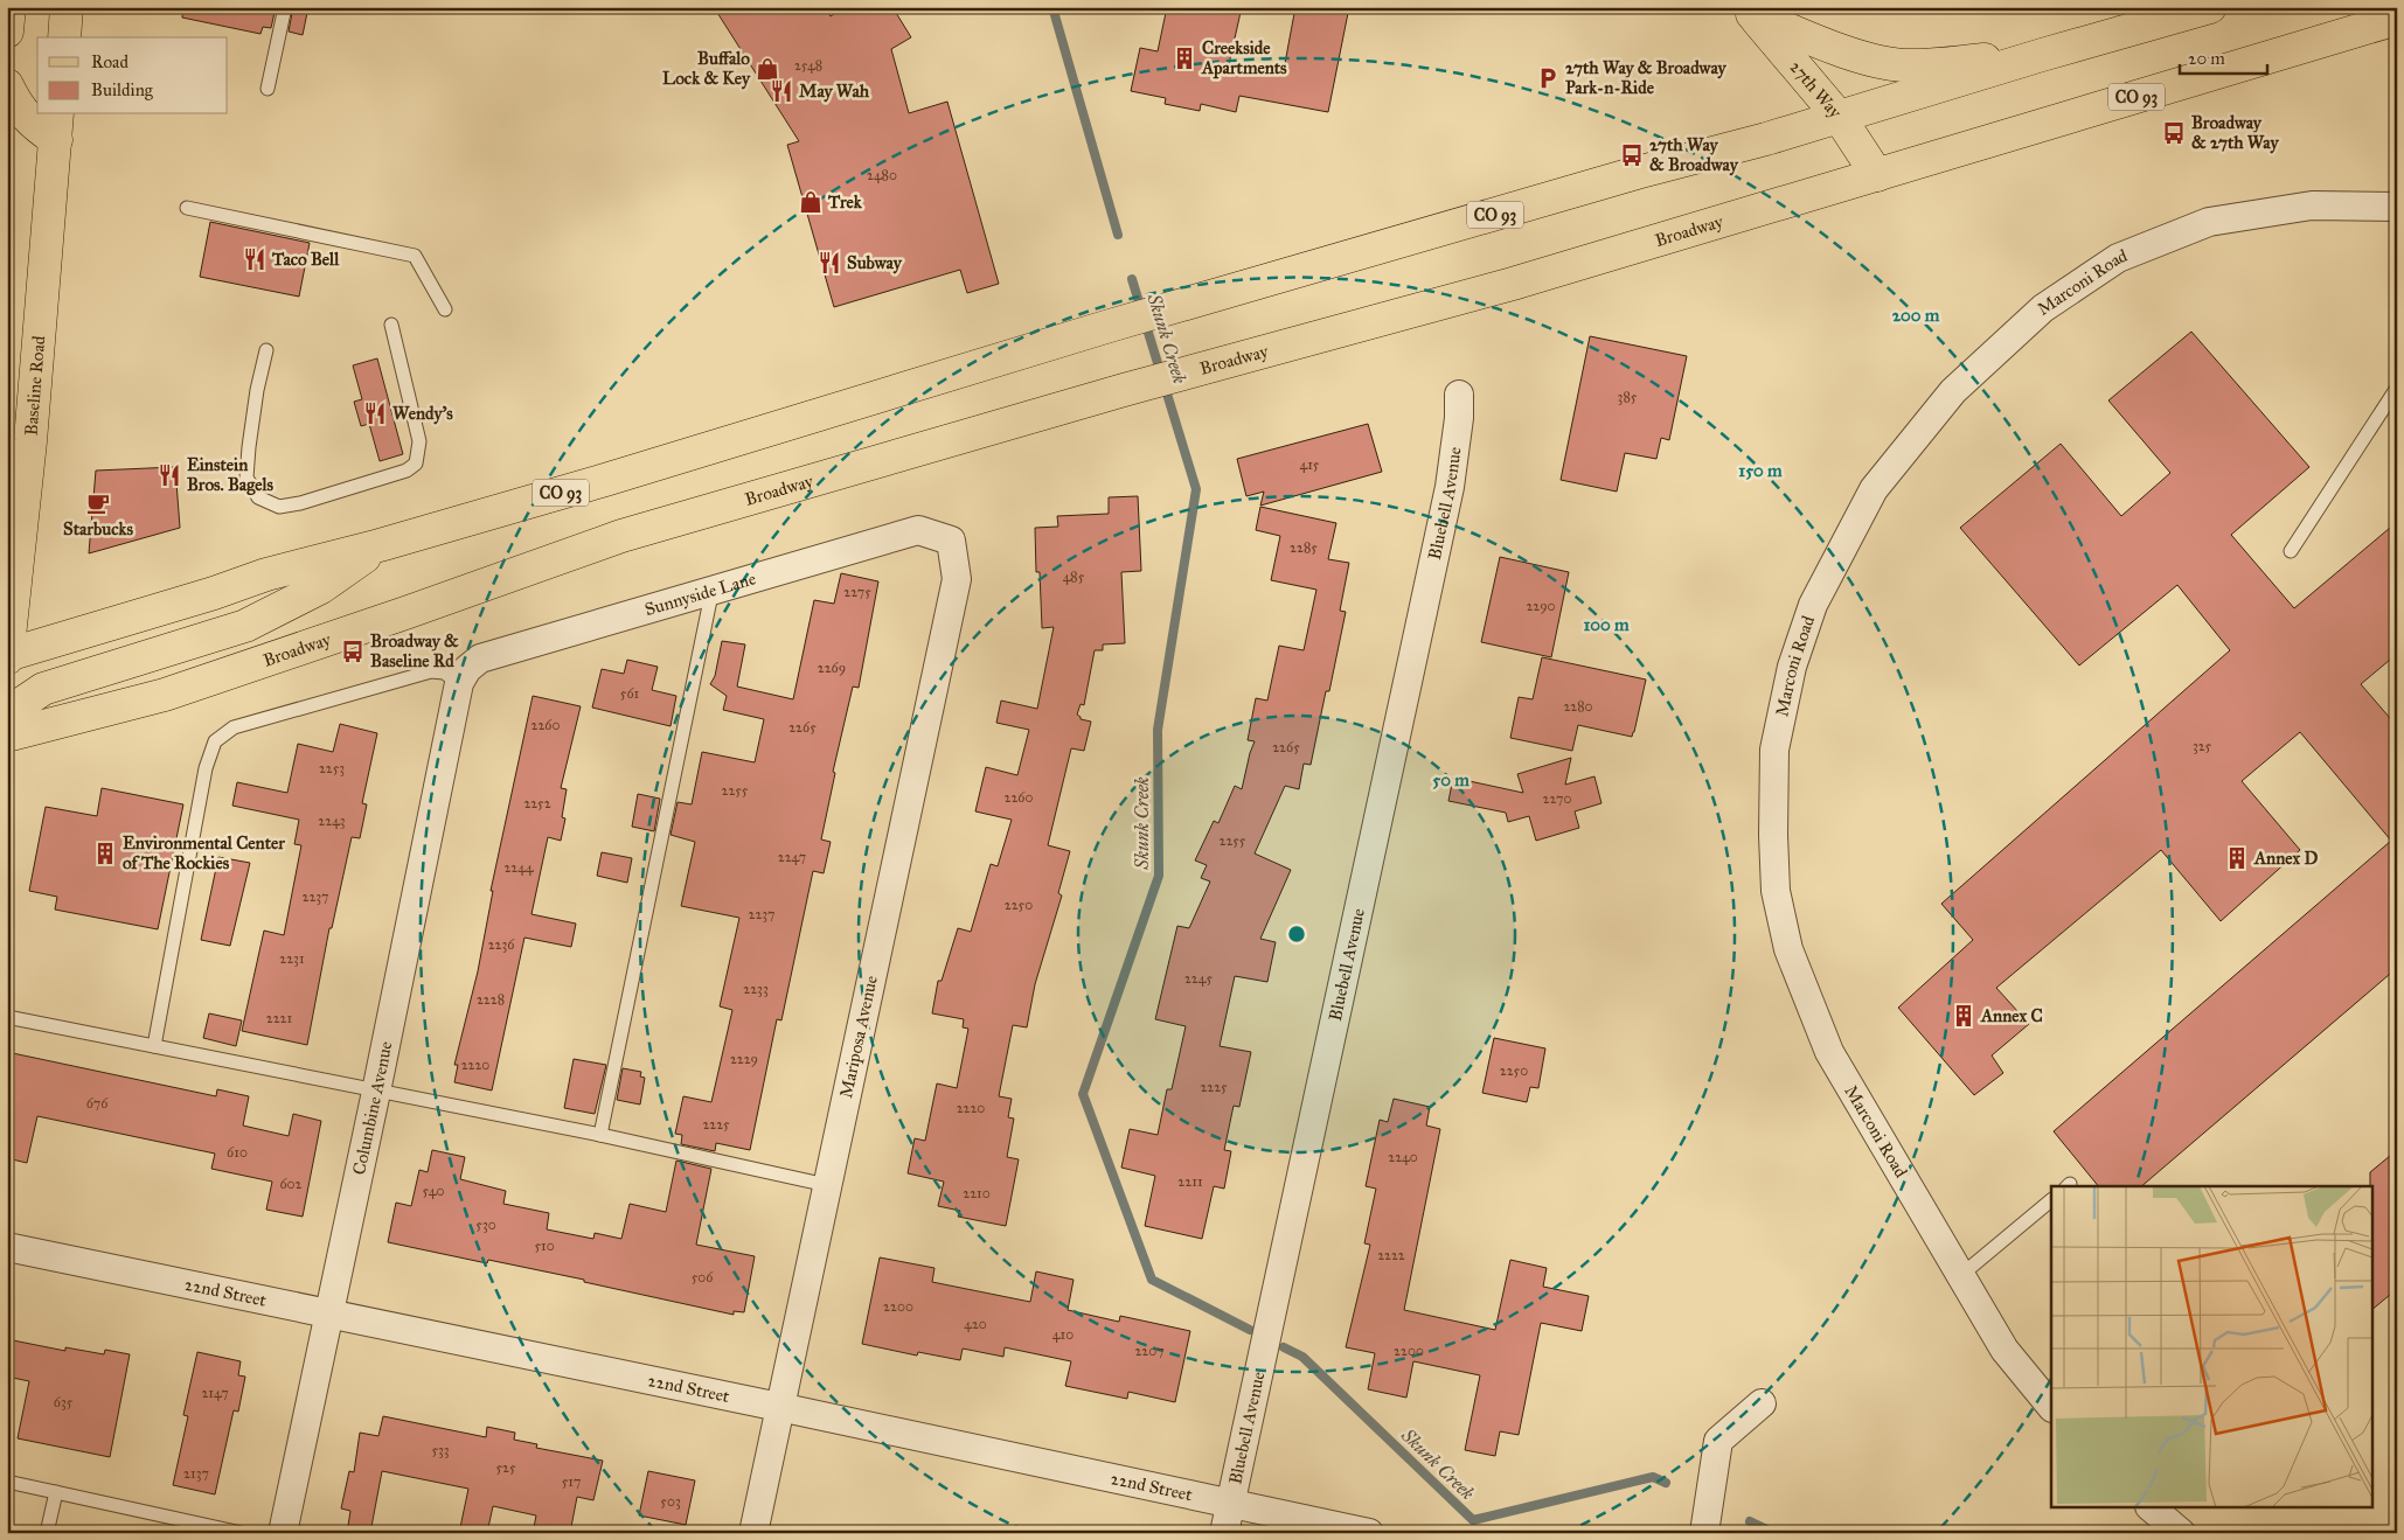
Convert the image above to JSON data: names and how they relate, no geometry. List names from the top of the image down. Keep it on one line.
{"streets":{"main road":["27th Way","CO 93","Broadway","Baseline Road"],"street":["Marconi Road","Bluebell Avenue","Sunnyside Lane","Mariposa Avenue","Columbine Avenue","22nd Street"]},"crossings":[["27th Way","CO 93"],["27th Way","Broadway"],["CO 93","Baseline Road"],["Bluebell Avenue","22nd Street"],["Sunnyside Lane","Mariposa Avenue"],["Sunnyside Lane","Columbine Avenue"],["Mariposa Avenue","22nd Street"],["Columbine Avenue","22nd Street"]],"water":["Skunk Creek"],"places":{"building":["Creekside Apartments","Environmental Center of The Rockies","Annex D","Annex C"],"shop":["Buffalo Lock & Key","Trek"],"parking":["27th Way & Broadway Park-n-Ride"],"restaurant":["May Wah","Taco Bell","Subway","Wendy's","Einstein Bros. Bagels"],"bus stop":["Broadway & 27th Way","27th Way & Broadway","Broadway & Baseline Rd"],"cafe":["Starbucks"]},"house_numbers":["2548","2480","385","415","2285","485","2275","2290","2269","561","2280","2260","2265","325","2265","2253","2255","2260","2270","2252","2243","2255","2247","2244","2237","2250","2237","2236","2231","2245","2233","2228","2221","2229","2220","2250","2225","676","2220","2225","610","2240","2211","602","540","2210","530","510","2222","506","2200","420","410","2207","2200","2147","635","533","525","2137","517","503"],"legend":["Road","Building"],"scale_bar":"20 m","rings":["200 m","150 m","100 m","50 m"]}
